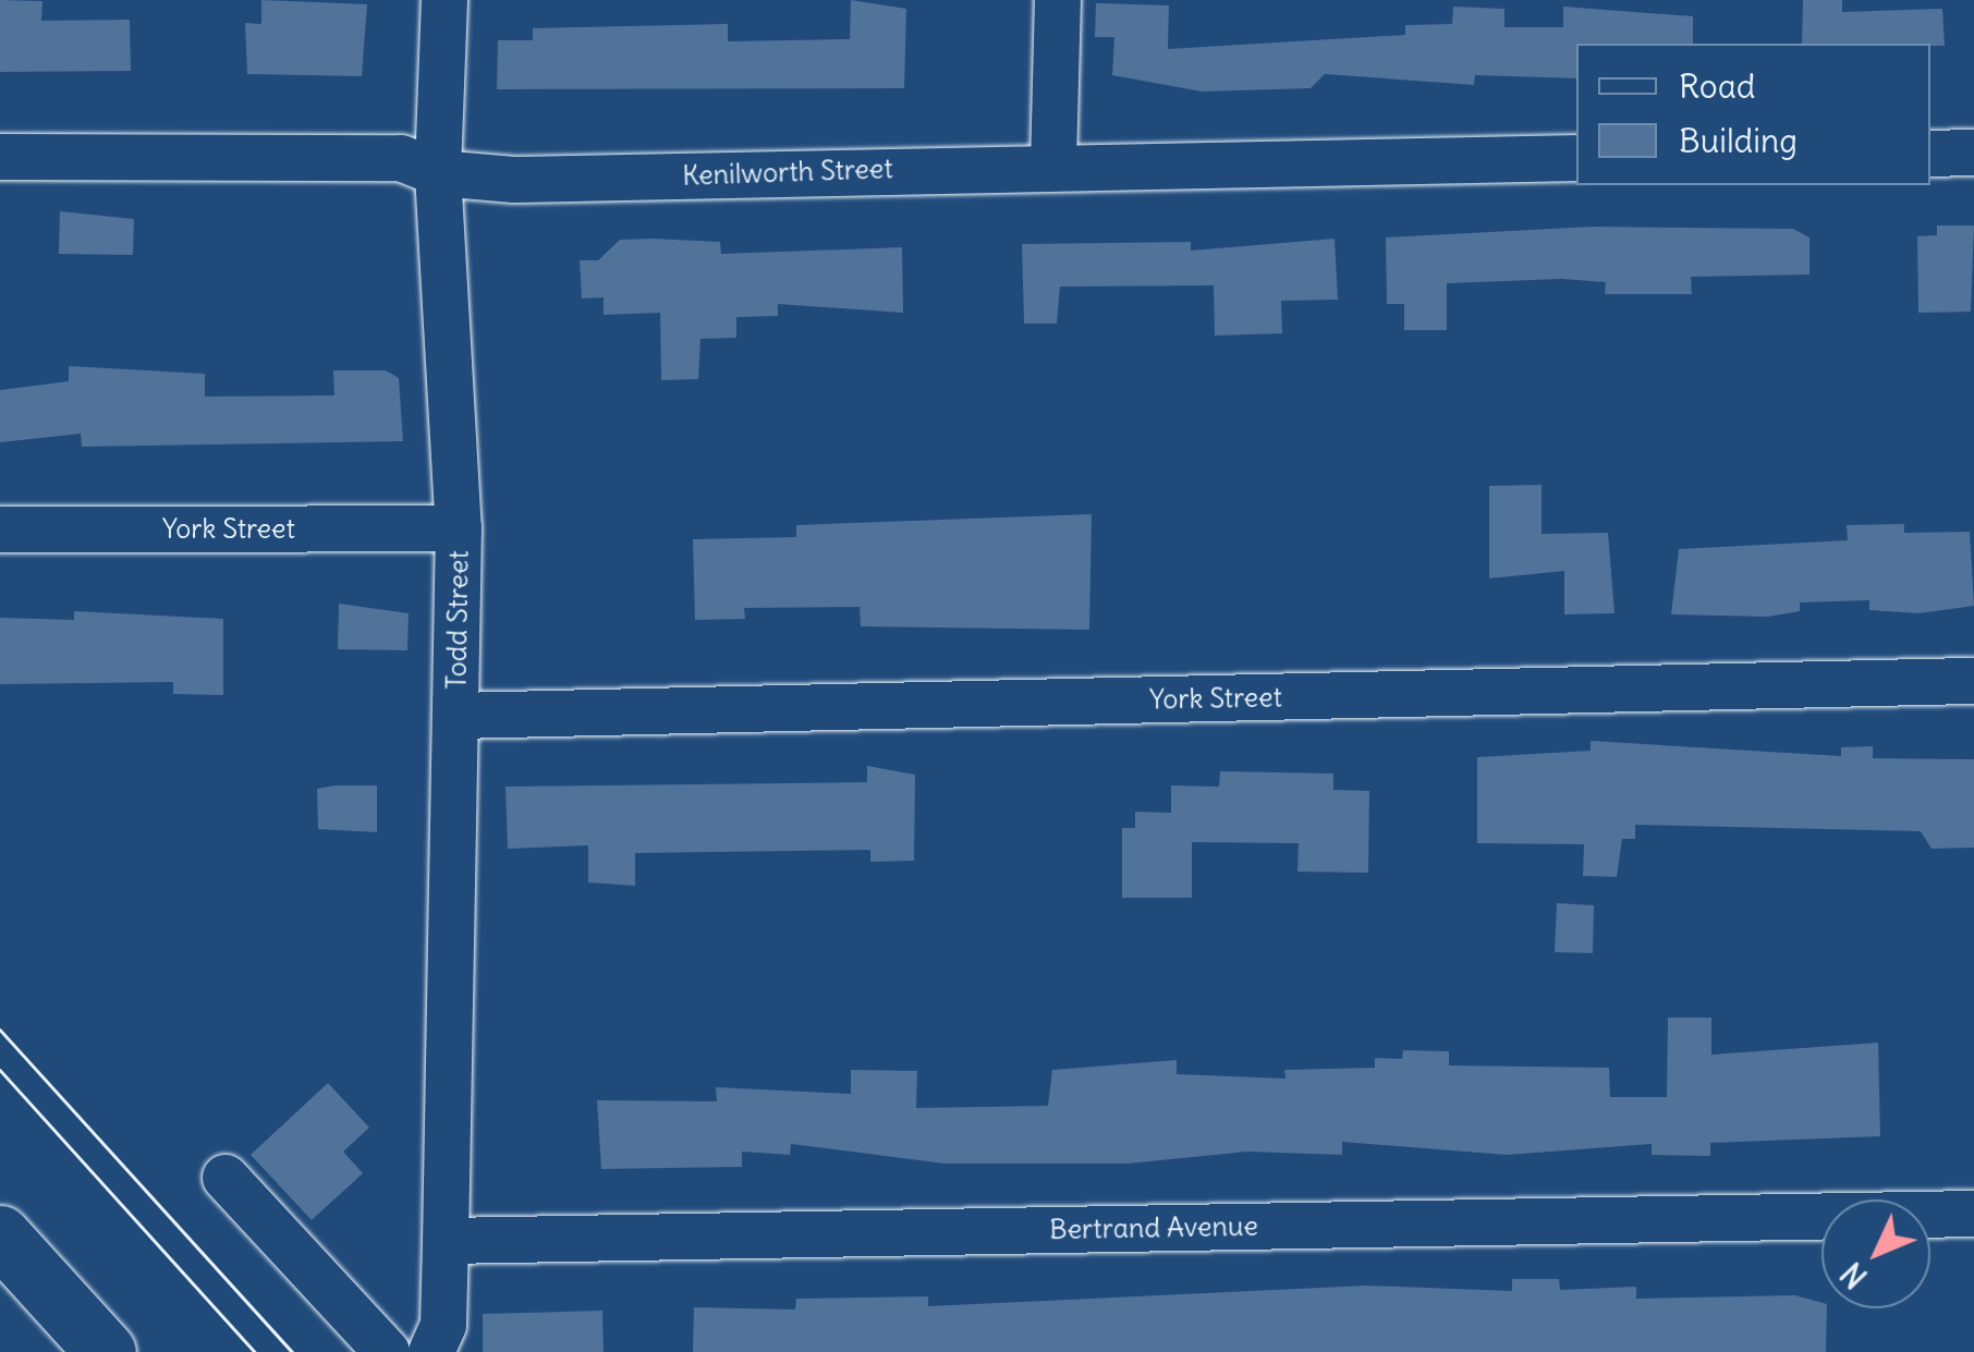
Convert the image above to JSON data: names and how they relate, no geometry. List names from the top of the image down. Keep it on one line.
{"streets":{"street":["Kenilworth Street","York Street","Todd Street","Bertrand Avenue"]},"crossings":[["Kenilworth Street","Todd Street"],["York Street","Todd Street"],["Todd Street","Bertrand Avenue"]],"legend":["Road","Building"],"north":"bottom left"}
